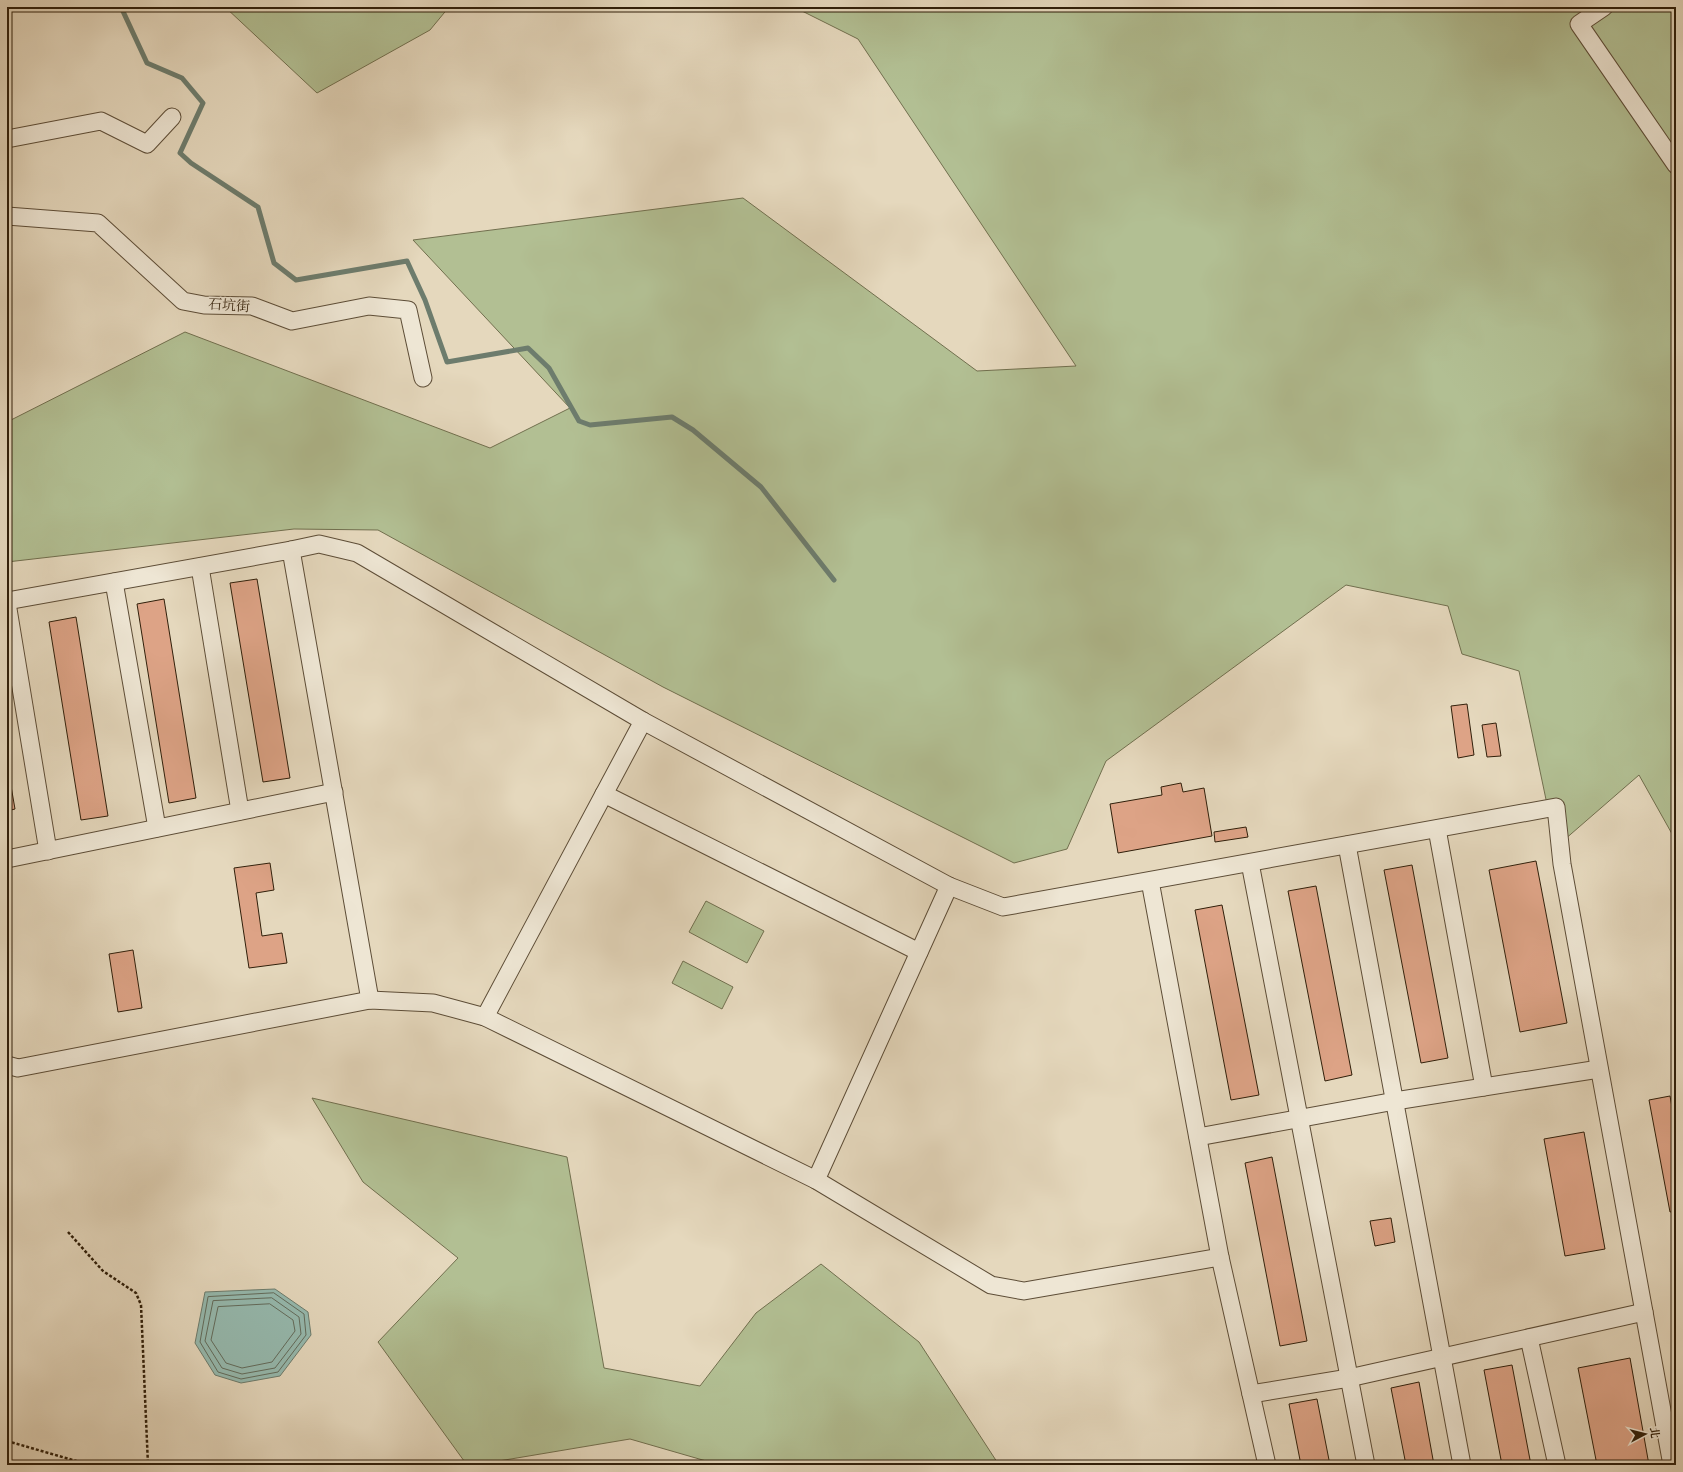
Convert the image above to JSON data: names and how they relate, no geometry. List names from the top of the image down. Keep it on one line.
{"streets":{"street":["石坑街"]},"north":"right"}
